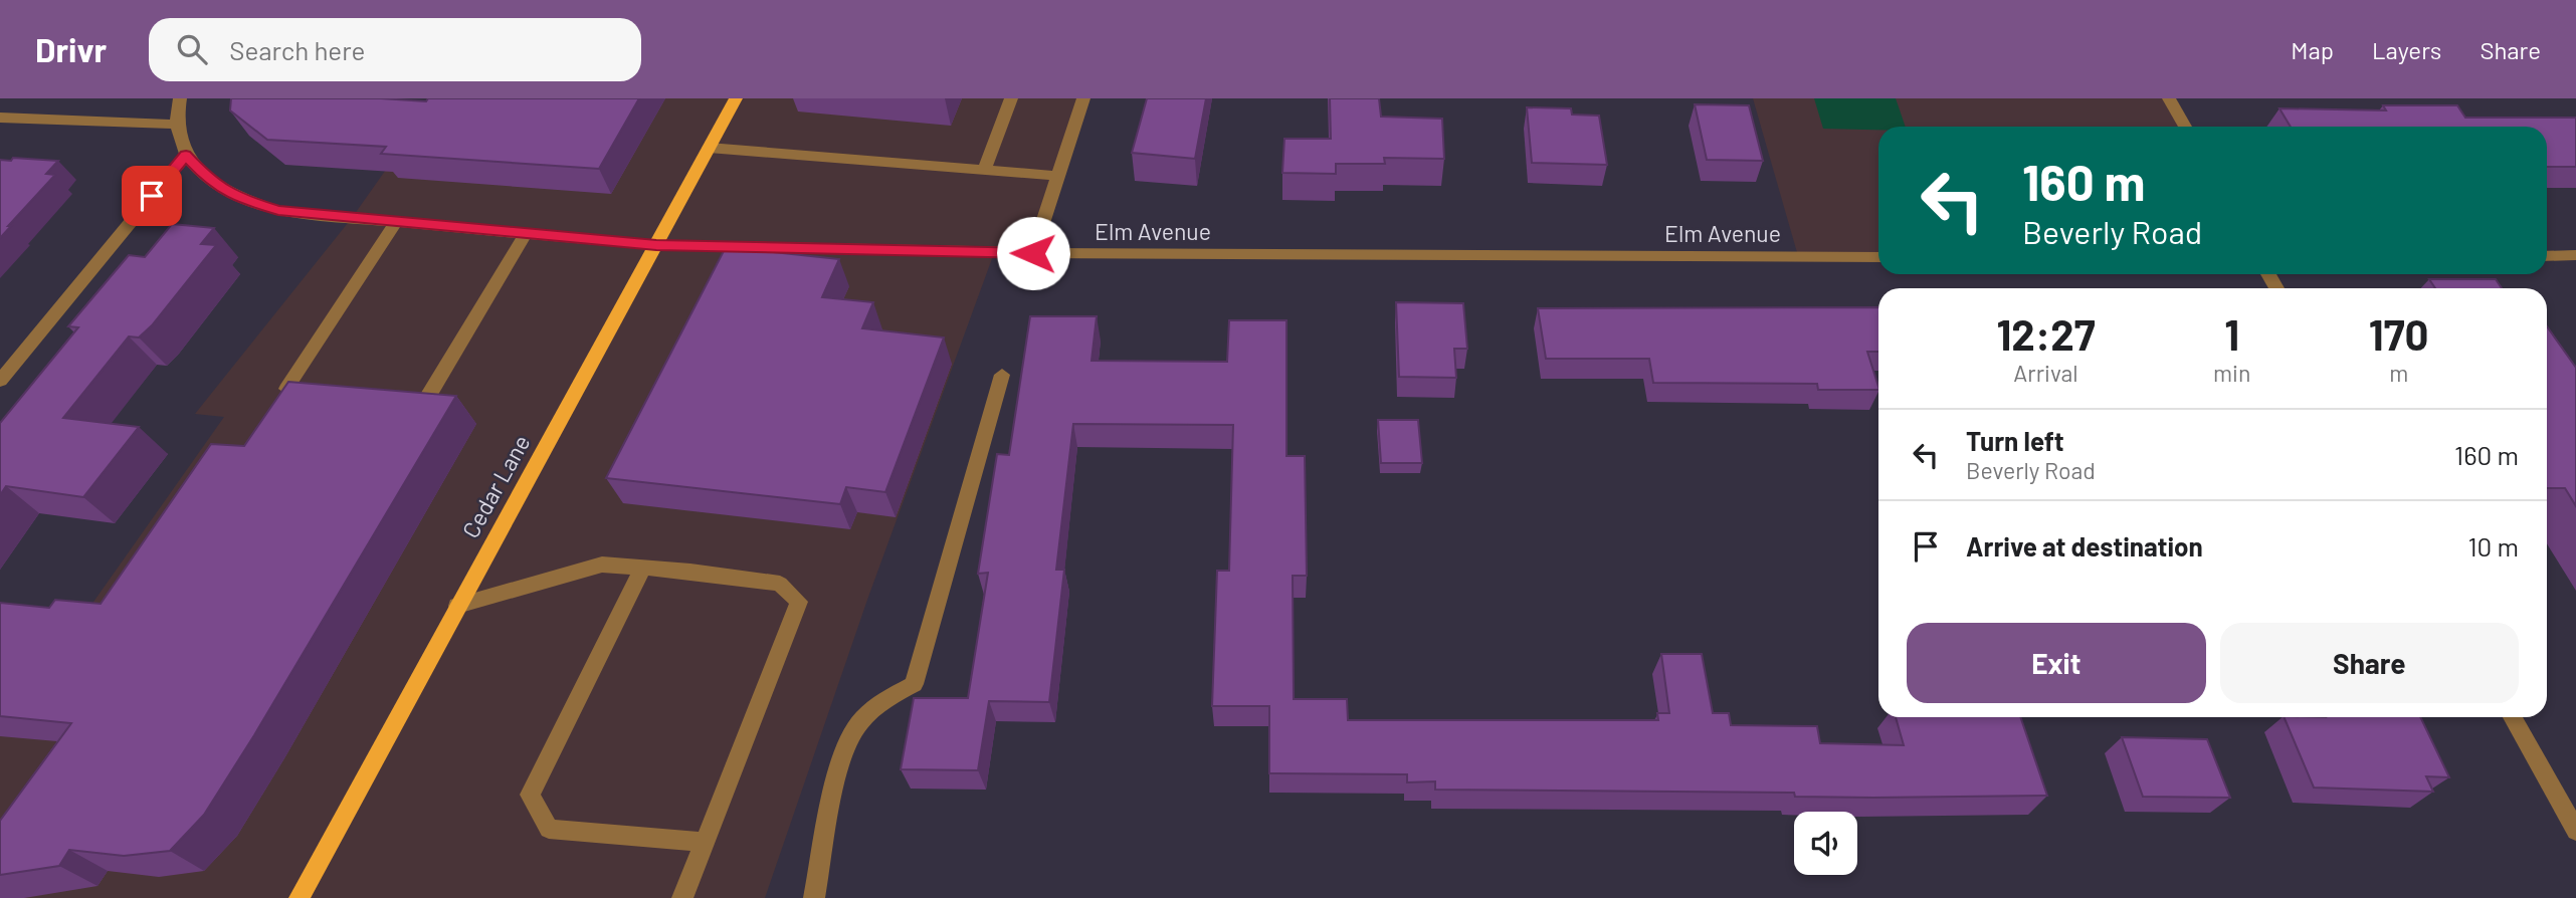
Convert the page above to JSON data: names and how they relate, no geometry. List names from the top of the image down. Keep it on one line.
{"streets":{"main road":["Cedar Lane"],"street":["Elm Avenue"]},"crossings":[["Elm Avenue","Cedar Lane"]],"page":{"header":"Drivr","search":"Search here","nav":["Map","Layers","Share"],"turn":["160 m","Beverly Road"],"eta":["12:27","Arrival","1","min","170","m"],"list":[{"name":"Turn left","note":"Beverly Road","value":"160 m"},{"name":"Arrive at destination","value":"10 m"}],"buttons":["Exit","Share"]}}
